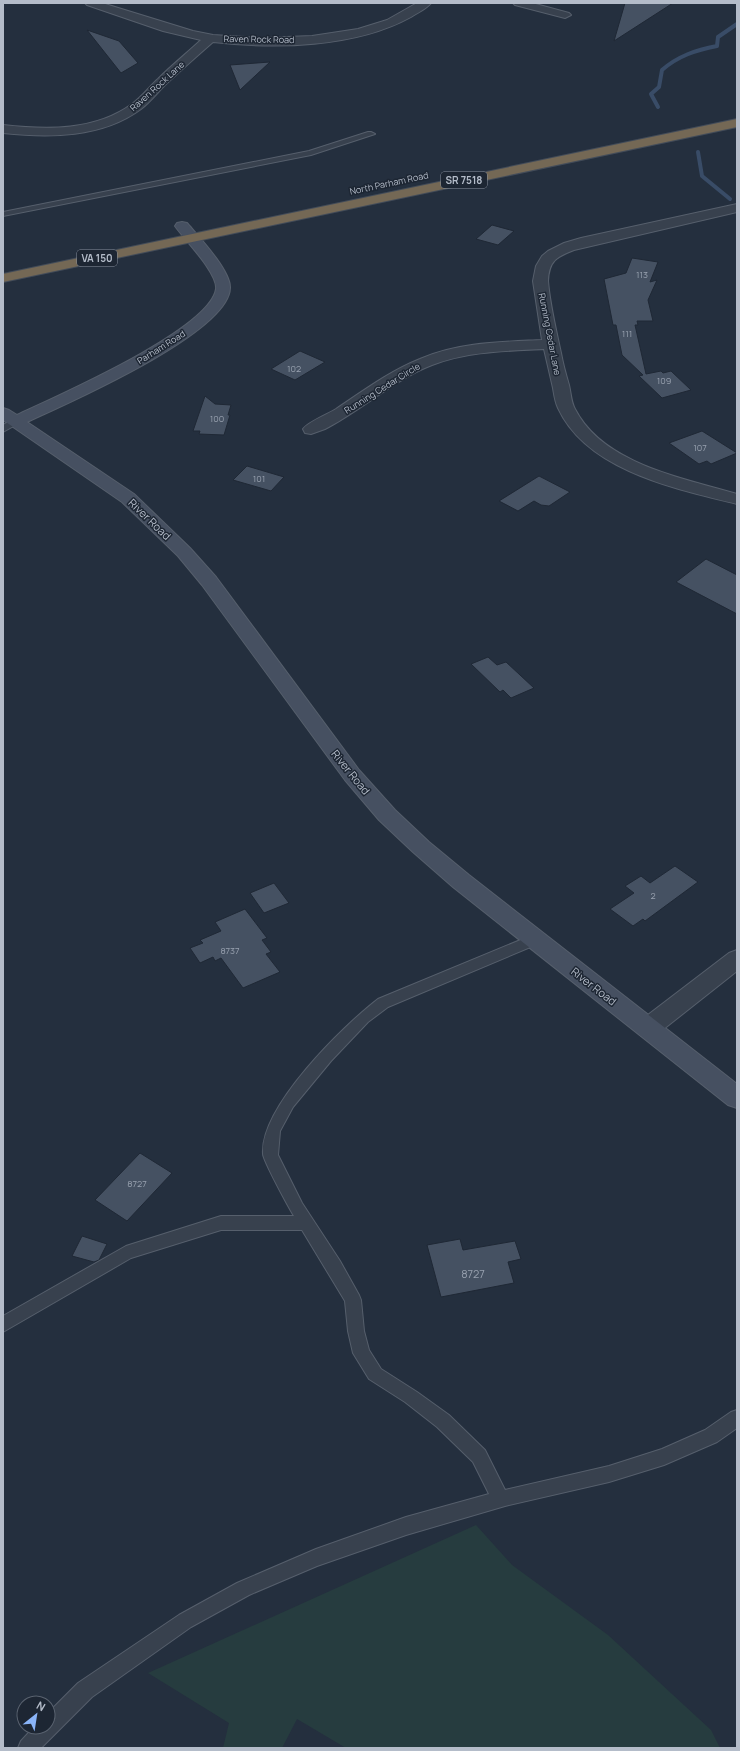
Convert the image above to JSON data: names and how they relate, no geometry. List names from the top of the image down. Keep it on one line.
{"streets":{"highway":["SR 7518","North Parham Road","VA 150"],"main road":["Parham Road","River Road"],"street":["Raven Rock Road","Raven Rock Lane","Running Cedar Lane","Running Cedar Circle"]},"crossings":[["Raven Rock Road","Raven Rock Lane"],["North Parham Road","VA 150"],["North Parham Road","Parham Road"],["VA 150","Parham Road"],["Running Cedar Lane","Running Cedar Circle"],["Parham Road","River Road"]],"house_numbers":["113","111","102","109","100","107","101","2","8737","8727","8727"],"north":"top right"}
